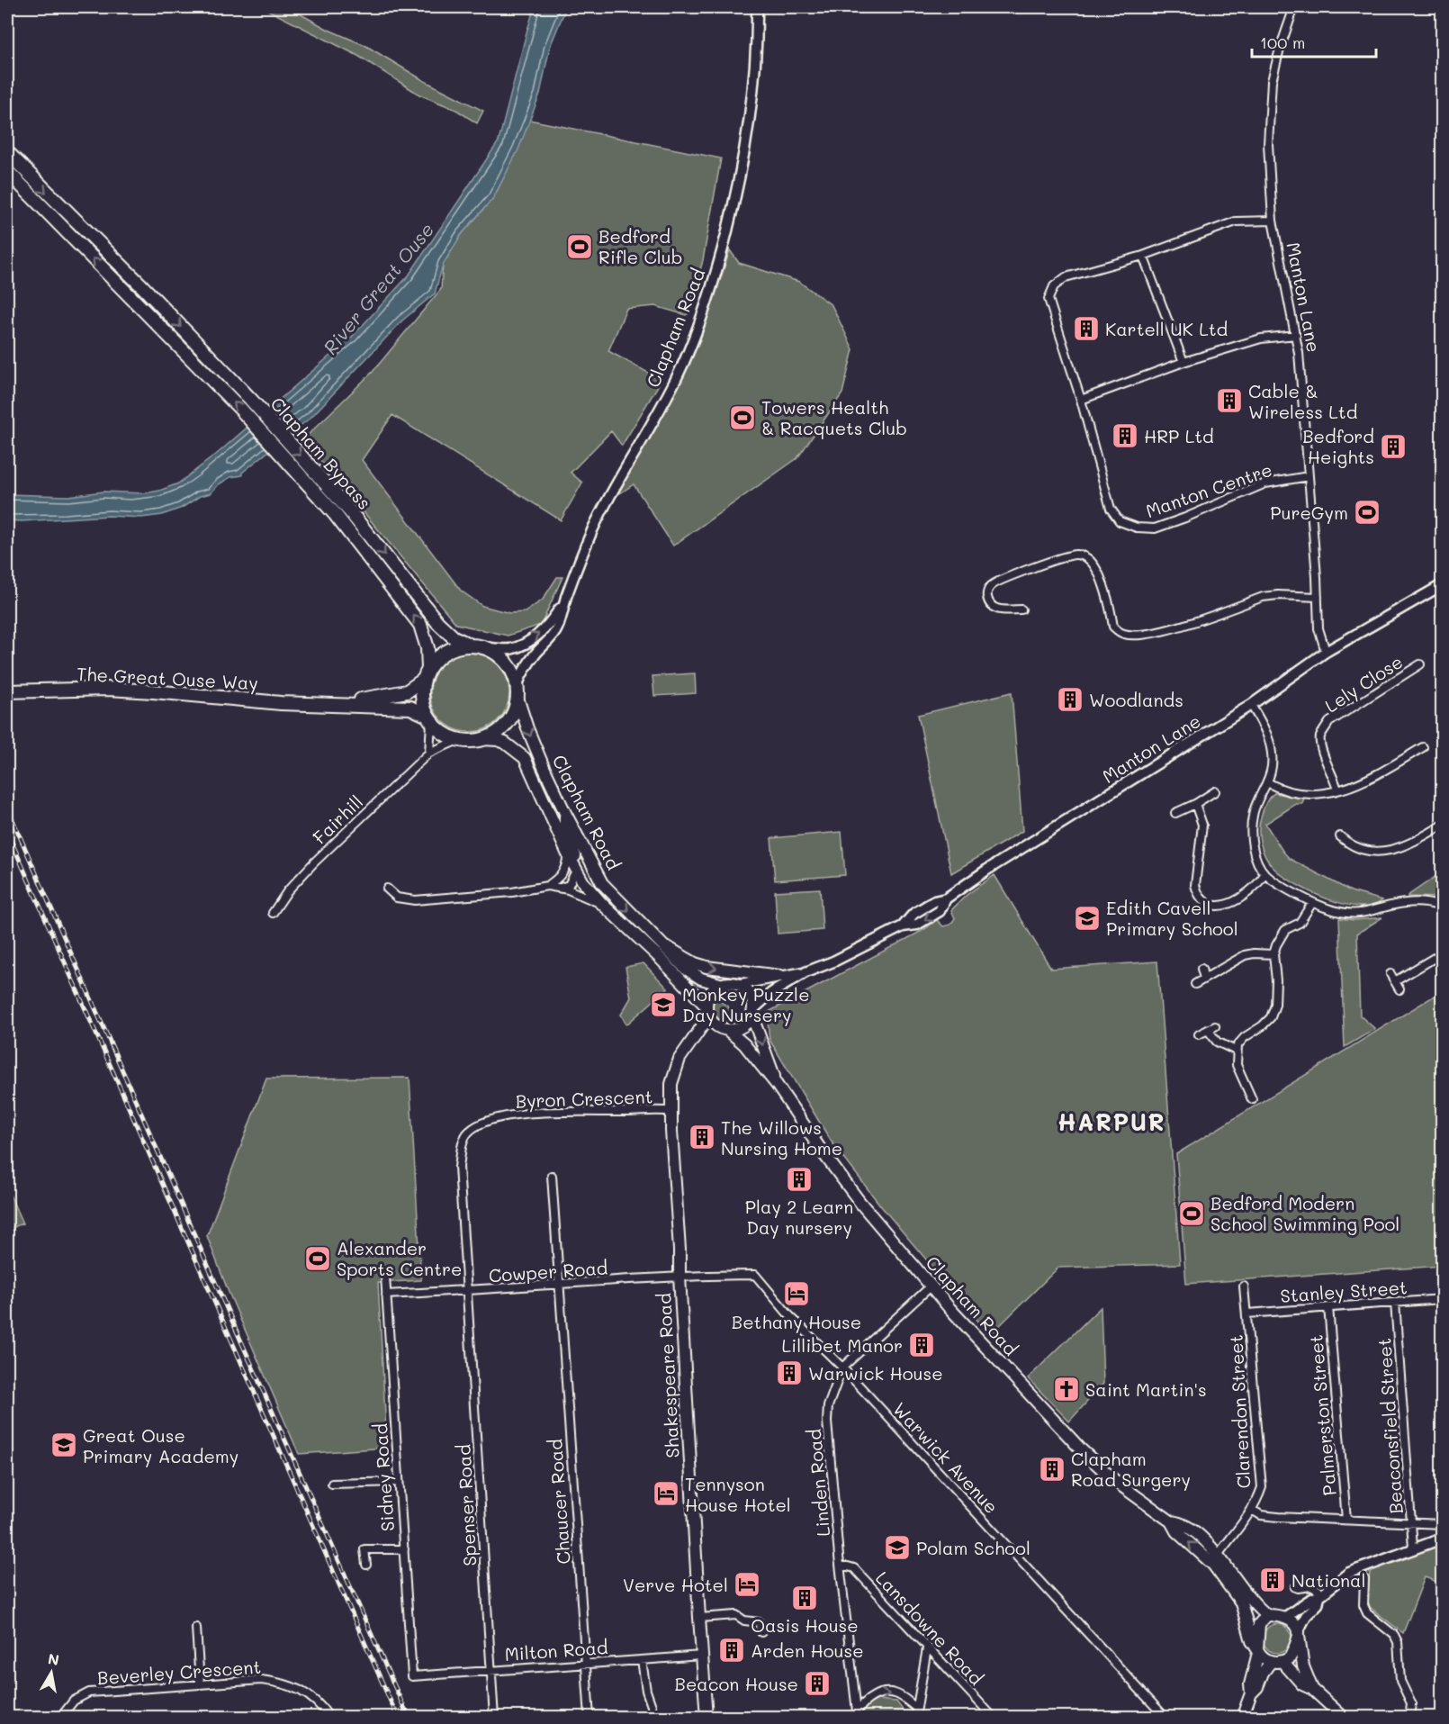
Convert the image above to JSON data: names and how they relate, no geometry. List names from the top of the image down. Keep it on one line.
{"streets":{"highway":["Clapham Bypass","The Great Ouse Way"],"main road":["Clapham Road","Shakespeare Road"],"street":["Manton Lane","Manton Centre","Lely Close","Fairhill","Byron Crescent","Cowper Road","Stanley Street","Clarendon Street","Palmerston Street","Beaconsfield Street","Warwick Avenue","Sidney Road","Linden Road","Chaucer Road","Spenser Road","Lansdowne Road","Milton Road","Beverley Crescent"]},"crossings":[["Manton Lane","Clapham Road"],["Manton Lane","Manton Centre"],["Manton Lane","Shakespeare Road"],["Clapham Road","Clapham Bypass"],["Clapham Road","The Great Ouse Way"],["Clapham Road","Fairhill"],["Clapham Road","Shakespeare Road"],["Clapham Road","Clarendon Street"],["Clapham Road","Linden Road"],["Clapham Bypass","The Great Ouse Way"],["Clapham Bypass","Fairhill"],["The Great Ouse Way","Fairhill"],["Byron Crescent","Cowper Road"],["Byron Crescent","Shakespeare Road"],["Byron Crescent","Spenser Road"],["Cowper Road","Shakespeare Road"],["Cowper Road","Warwick Avenue"],["Cowper Road","Sidney Road"],["Cowper Road","Chaucer Road"],["Cowper Road","Spenser Road"],["Stanley Street","Clarendon Street"],["Stanley Street","Palmerston Street"],["Stanley Street","Beaconsfield Street"],["Shakespeare Road","Warwick Avenue"],["Shakespeare Road","Milton Road"],["Warwick Avenue","Linden Road"],["Sidney Road","Milton Road"],["Linden Road","Lansdowne Road"],["Chaucer Road","Milton Road"],["Spenser Road","Milton Road"]],"districts":["HARPUR"],"water":["River Great Ouse"],"places":{"sports":["Bedford Rifle Club","Towers Health & Racquets Club","PureGym","Bedford Modern School Swimming Pool","Alexander Sports Centre"],"building":["Kartell UK Ltd","Cable & Wireless Ltd","HRP Ltd","Bedford Heights","Woodlands","The Willows Nursing Home","Play 2 Learn Day nursery","Lillibet Manor","Warwick House","Clapham Road Surgery","National","Oasis House","Arden House","Beacon House"],"school or university":["Edith Cavell Primary School","Monkey Puzzle Day Nursery","Great Ouse Primary Academy","Polam School"],"hotel":["Bethany House","Tennyson House Hotel","Verve Hotel"],"church":["Saint Martin's"]},"scale_bar":"100 m","north":"top"}
